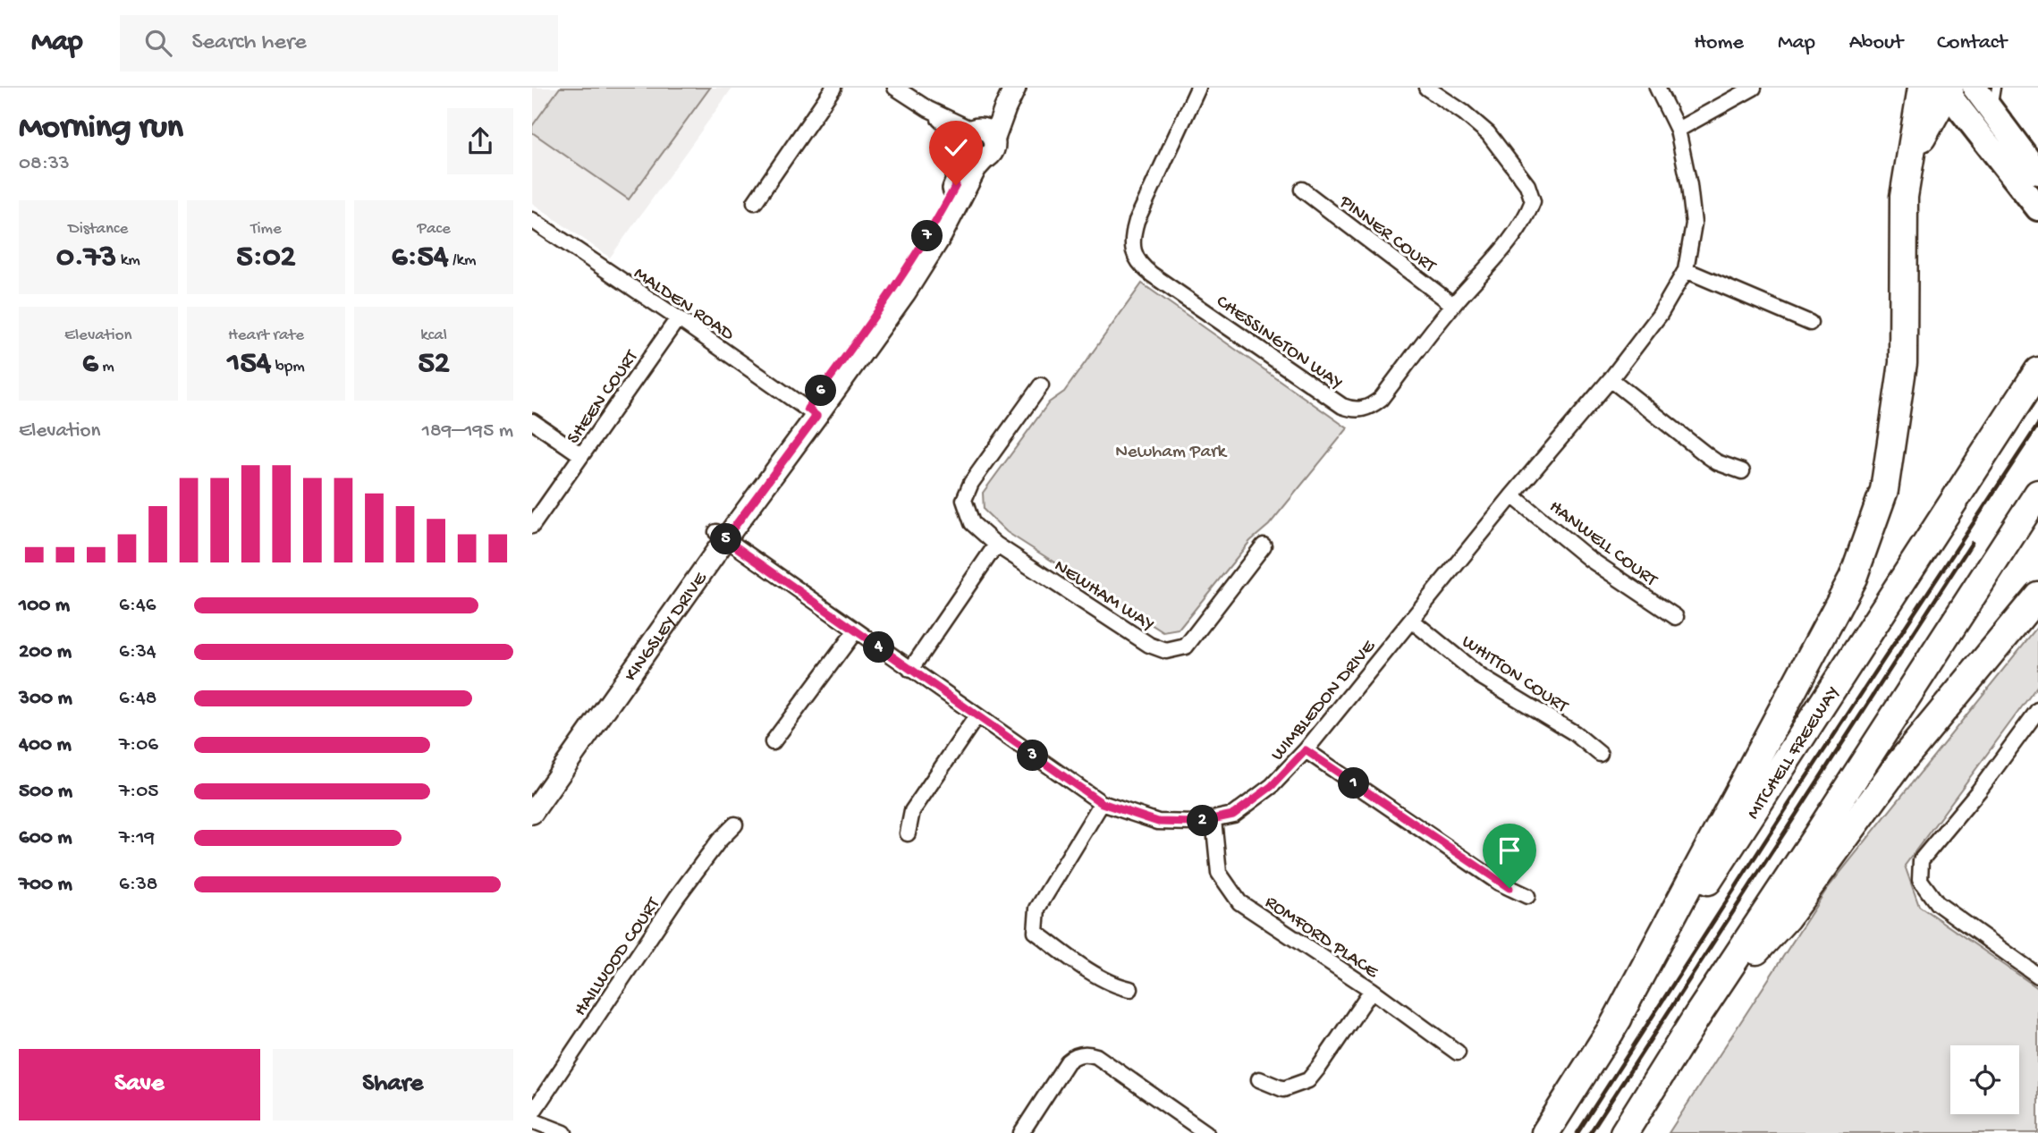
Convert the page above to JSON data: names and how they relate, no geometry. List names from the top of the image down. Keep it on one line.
{"streets":{"highway":["MITCHELL FREEWAY"],"main road":["KINGSLEY DRIVE"],"street":["PINNER COURT","MALDEN ROAD","CHESSINGTON WAY","SHEEN COURT","HANWELL COURT","NEWHAM WAY","WHITTON COURT","WIMBLEDON DRIVE","ROMFORD PLACE","HAILWOOD COURT"]},"crossings":[["PINNER COURT","CHESSINGTON WAY"],["MALDEN ROAD","SHEEN COURT"],["MALDEN ROAD","KINGSLEY DRIVE"],["HANWELL COURT","WIMBLEDON DRIVE"],["KINGSLEY DRIVE","WIMBLEDON DRIVE"],["WHITTON COURT","WIMBLEDON DRIVE"],["WIMBLEDON DRIVE","ROMFORD PLACE"]],"parks":["Newham Park"],"page":{"header":"Map","search":"Search here","nav":["Home","Map","About","Contact"],"heading":["Morning run","08:33"],"stats":[["Distance","0.73 km"],["Time","5:02"],["Pace","6:54 /km"],["Elevation","6 m"],["Heart rate","154 bpm"],["kcal","52"]],"pins":["7","6","5","4","3","1","2"],"chart":["Elevation","189–195 m"],"list":[{"name":"100 m","note":"6:46"},{"name":"200 m","note":"6:34"},{"name":"300 m","note":"6:48"},{"name":"400 m","note":"7:06"},{"name":"500 m","note":"7:05"},{"name":"600 m","note":"7:19"},{"name":"700 m","note":"6:38"}],"buttons":["Save","Share"]}}
